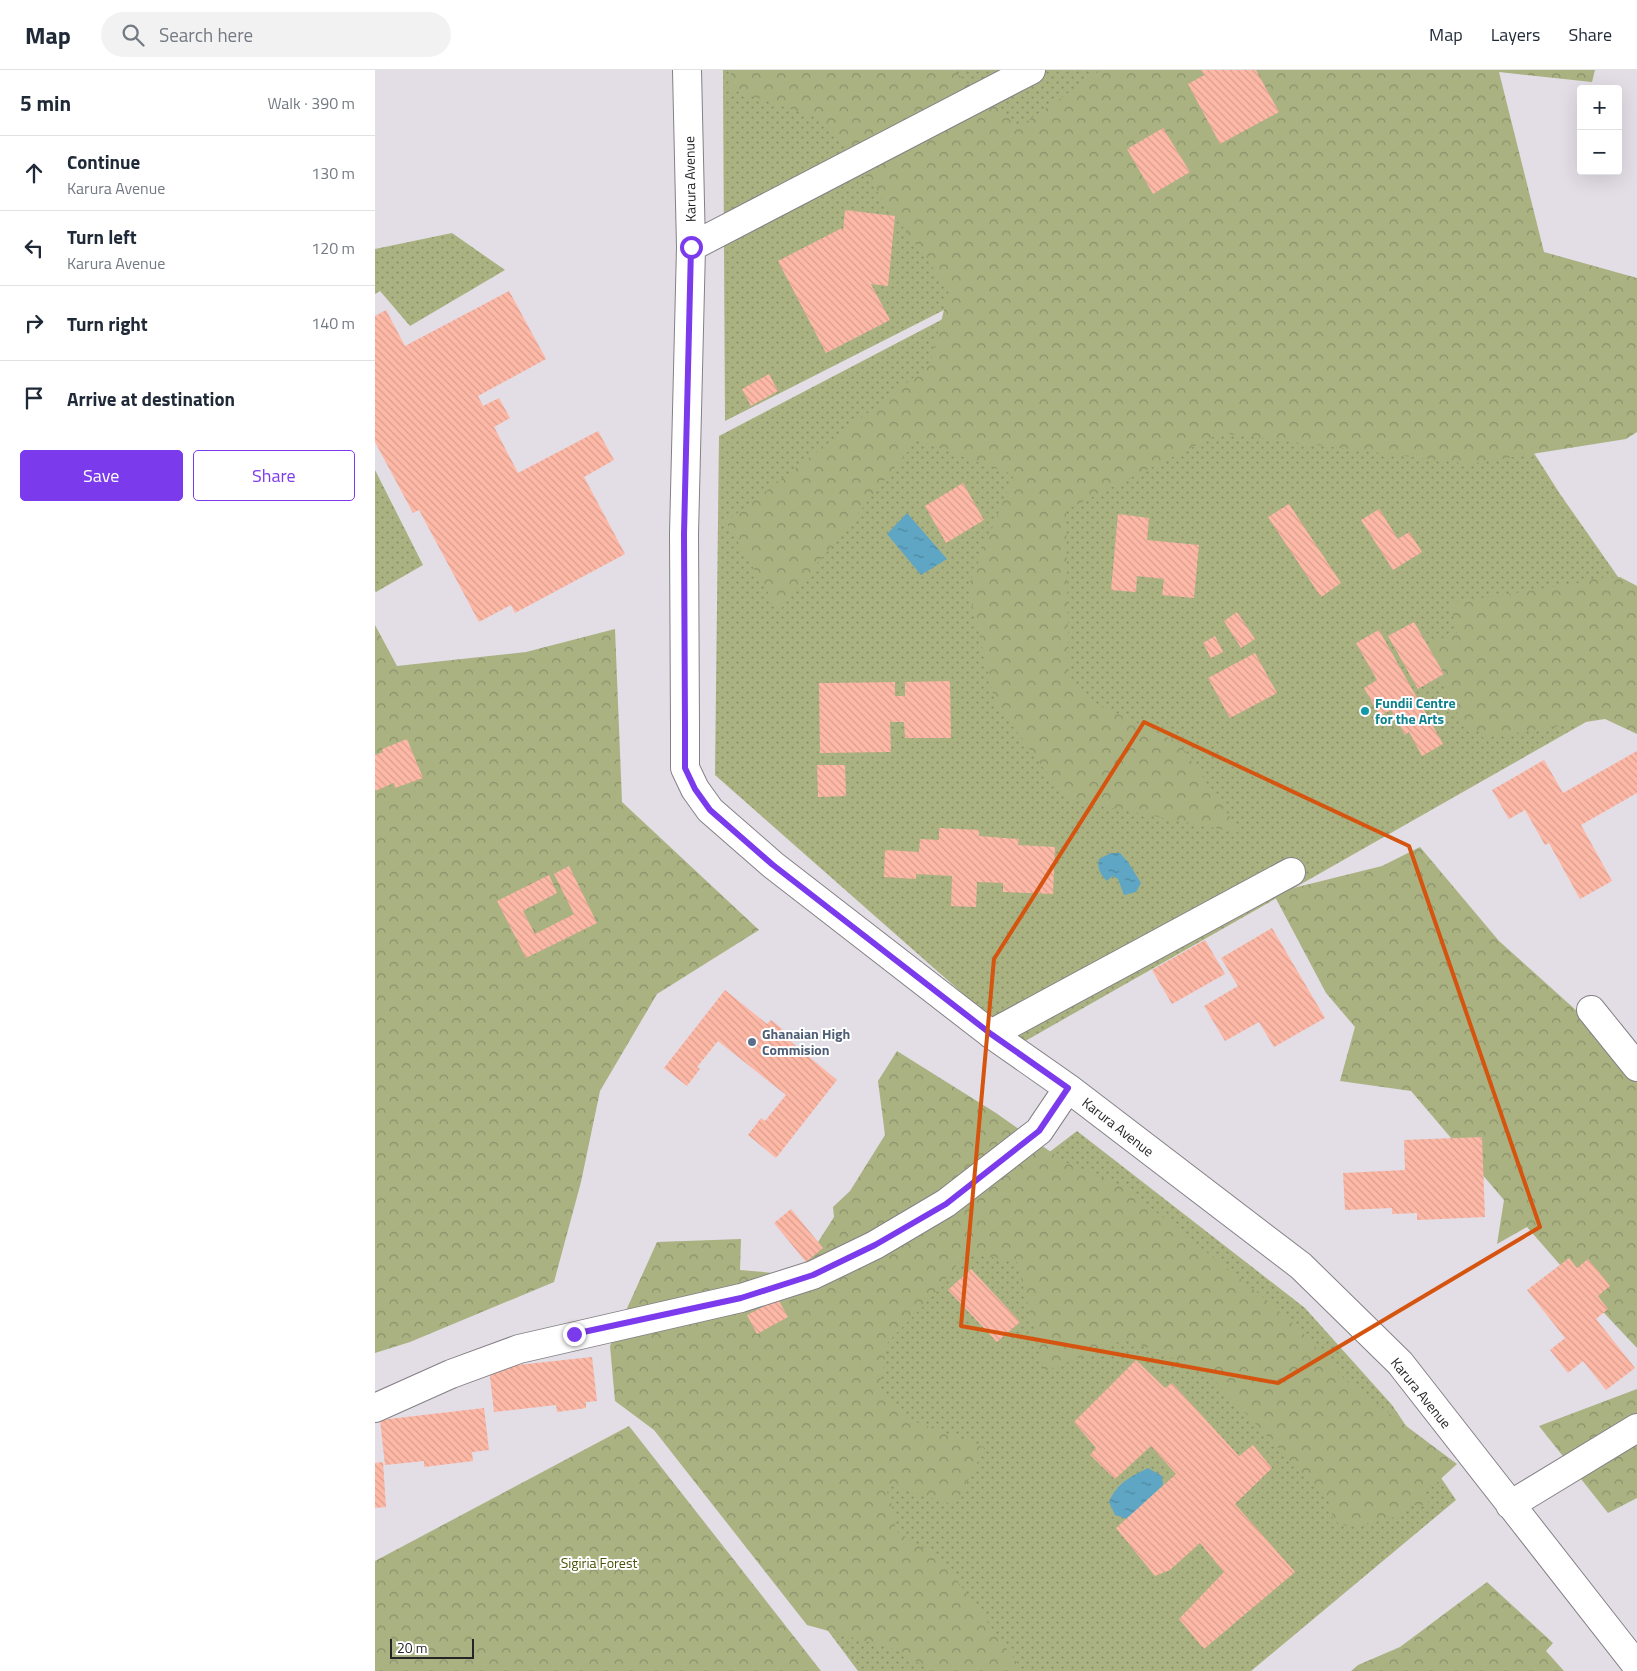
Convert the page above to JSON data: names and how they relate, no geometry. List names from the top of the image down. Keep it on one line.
{"streets":{"street":["Karura Avenue"]},"parks":["Sigiria Forest"],"places":["Fundii Centre for the Arts","Ghanaian High Commision"],"scale_bar":"20 m","page":{"header":"Map","search":"Search here","nav":["Map","Layers","Share"],"heading":["5 min","Walk · 390 m"],"map_buttons":["+","−"],"list":[["Continue","Karura Avenue","130 m"],["Turn left","Karura Avenue","120 m"],["Turn right","140 m"],"Arrive at destination"],"buttons":["Save","Share"],"scale":"20 m"}}
